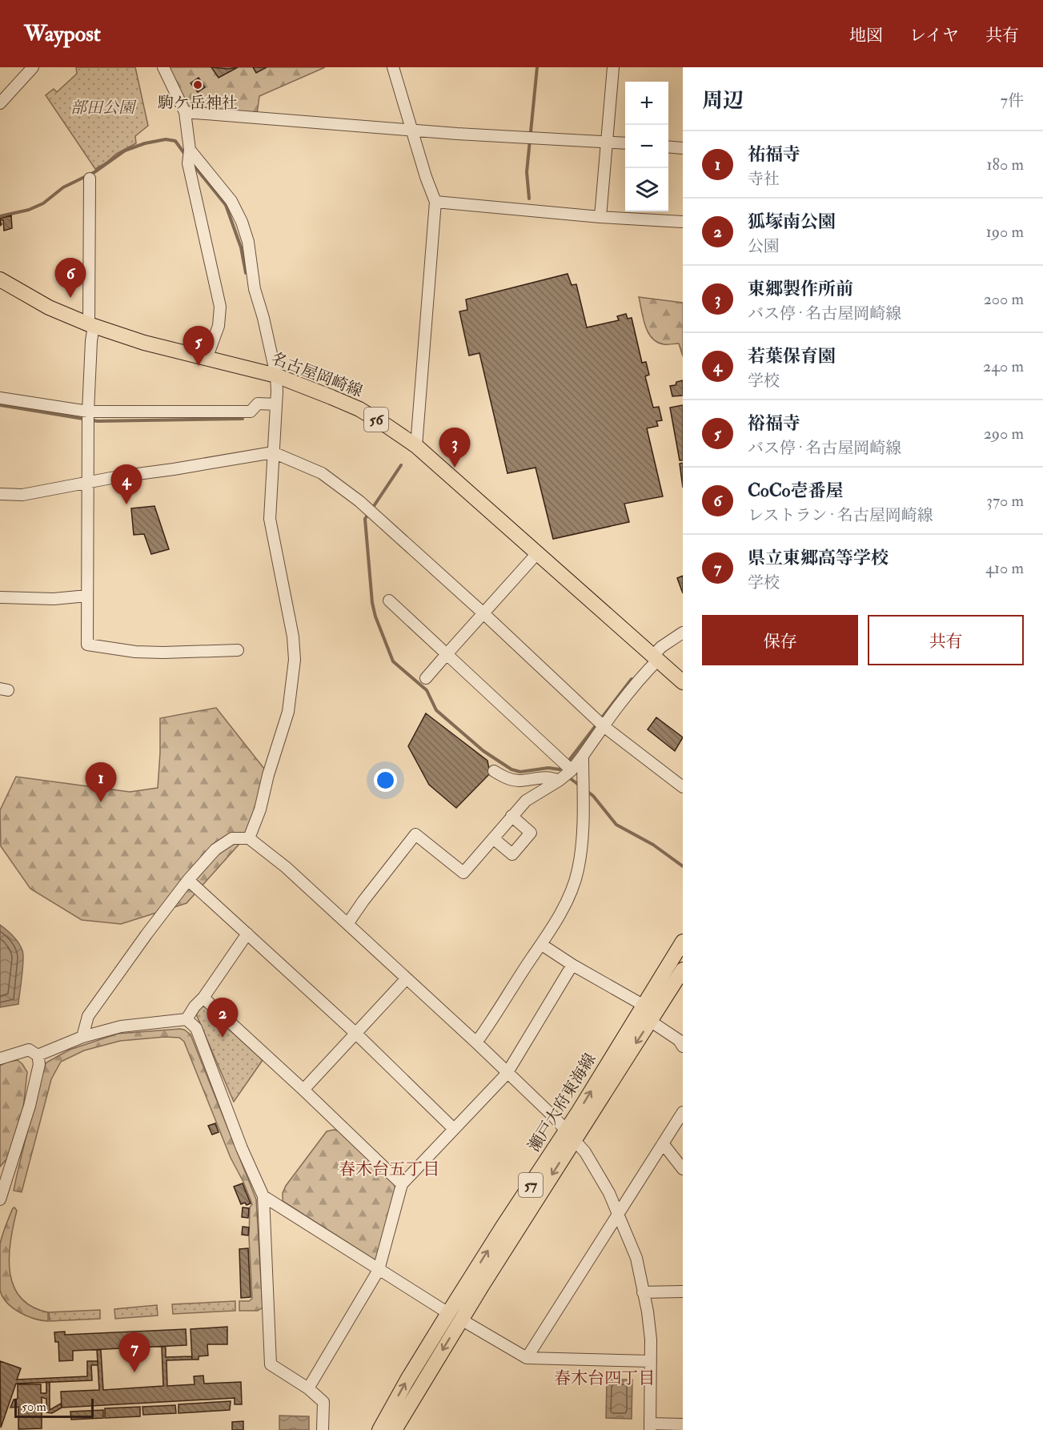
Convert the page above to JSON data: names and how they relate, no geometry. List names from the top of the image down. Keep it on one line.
{"streets":{"main road":["名古屋岡崎線","56","瀬戸大府東海線","57"]},"districts":["春木台五丁目","春木台四丁目"],"parks":["部田公園"],"places":["駒ケ岳神社"],"scale_bar":"50 m","page":{"header":"Waypost","nav":["地図","レイヤ","共有"],"heading":["周辺","7件"],"map_buttons":["+","−"],"list":[{"mark":"1","name":"祐福寺","note":"寺社","value":"180 m"},{"mark":"2","name":"狐塚南公園","note":"公園","value":"190 m"},{"mark":"3","name":"東郷製作所前","note":"バス停 · 名古屋岡崎線","value":"200 m"},{"mark":"4","name":"若葉保育園","note":"学校","value":"240 m"},{"mark":"5","name":"裕福寺","note":"バス停 · 名古屋岡崎線","value":"290 m"},{"mark":"6","name":"CoCo壱番屋","note":"レストラン · 名古屋岡崎線","value":"370 m"},{"mark":"7","name":"県立東郷高等学校","note":"学校","value":"410 m"}],"pins":["6","5","3","4","1","2","7"],"buttons":["保存","共有"],"scale":"50 m"}}
